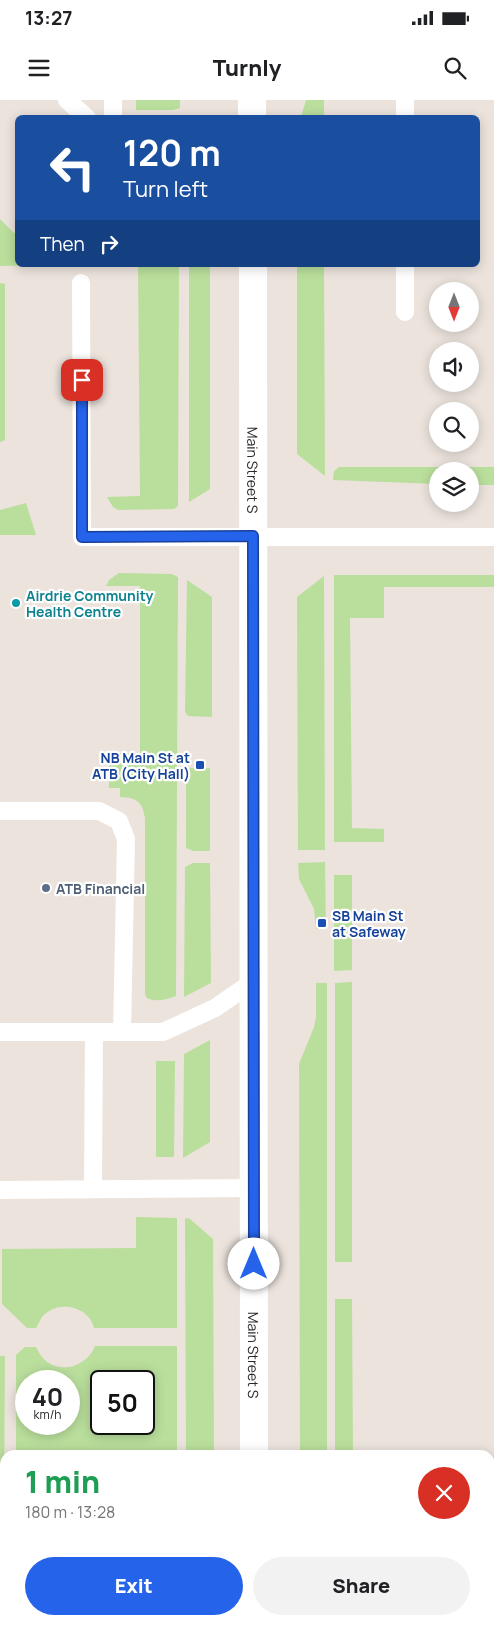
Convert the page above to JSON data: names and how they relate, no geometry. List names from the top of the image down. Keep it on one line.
{"streets":{"main road":["Main Street S"]},"places":{"other":["Airdrie Community Health Centre","ATB Financial"],"transit":["NB Main St at ATB (City Hall)","SB Main St at Safeway"]},"north":"bottom","page":{"status":"13:27","header":"Turnly","turn":["120 m","Turn left"],"then":"Then","speed":"40 km/h","limit":"50","heading":["1 min","180 m · 13:28"],"buttons":["Exit","Share"]}}
